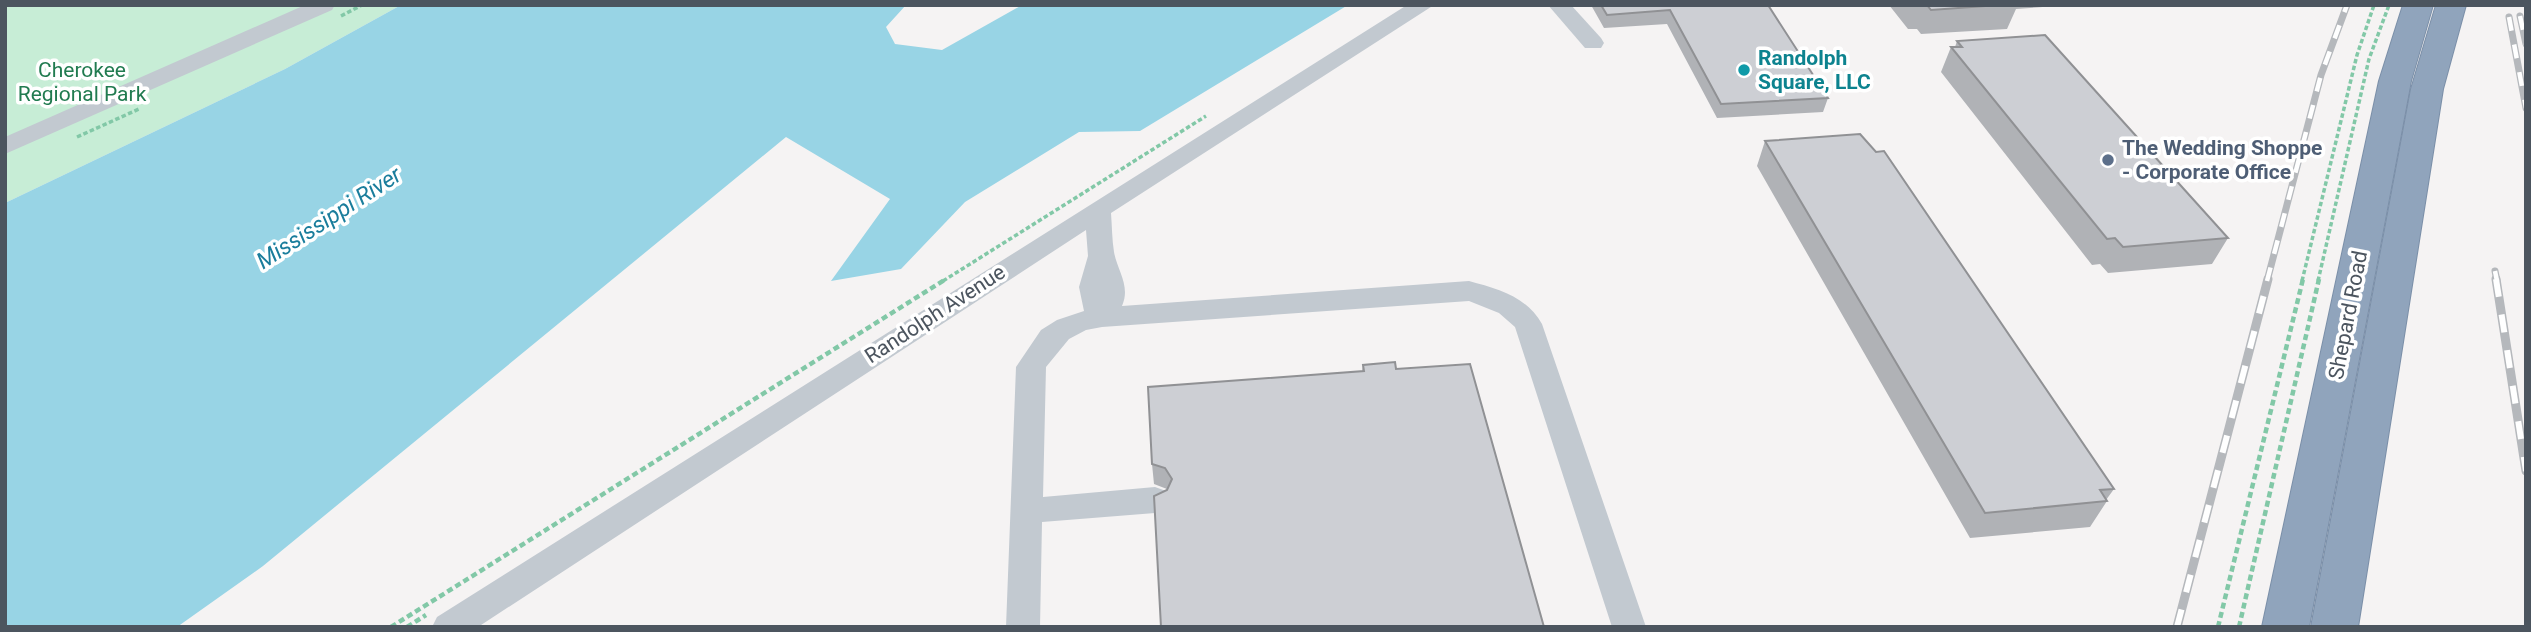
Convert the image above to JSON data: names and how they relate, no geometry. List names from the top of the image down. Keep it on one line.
{"streets":{"highway":["Shepard Road"],"street":["Randolph Avenue"]},"water":["Mississippi River"],"parks":["Cherokee Regional Park"],"places":["Randolph Square, LLC","The Wedding Shoppe - Corporate Office"]}
